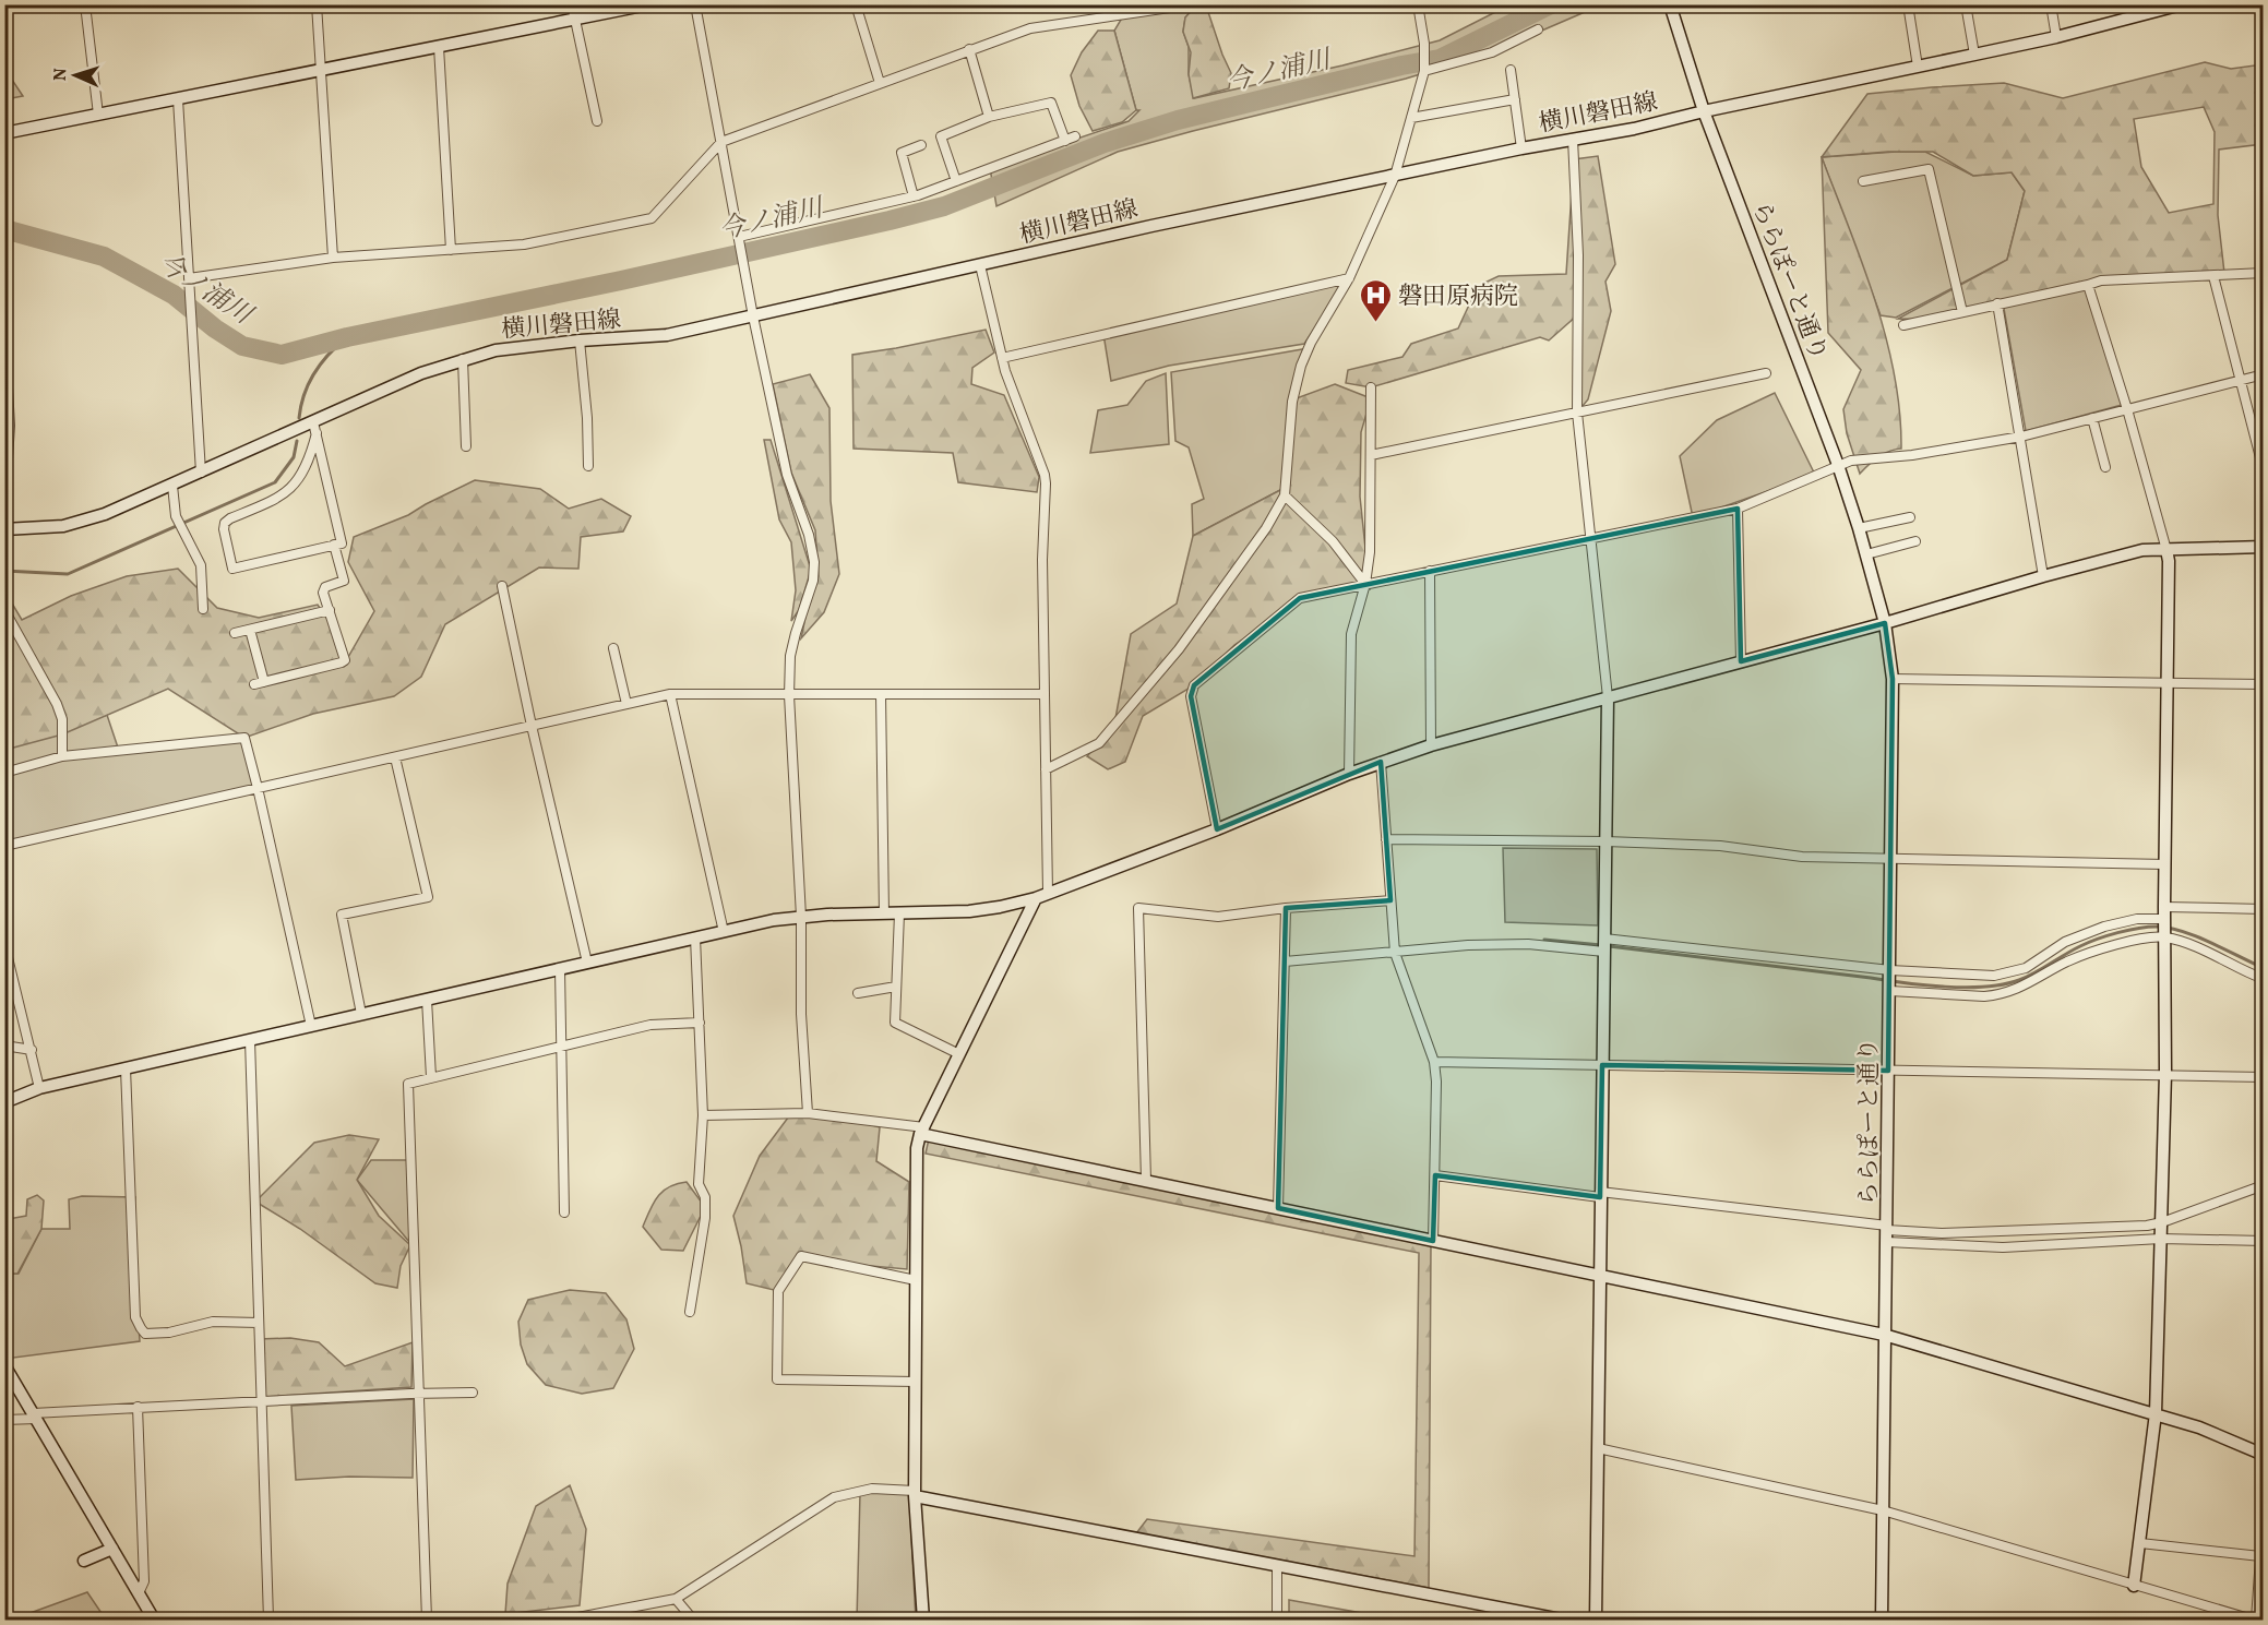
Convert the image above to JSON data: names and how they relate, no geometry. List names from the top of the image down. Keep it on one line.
{"streets":{"street":["横川磐田線","ららぽーと通り"]},"crossings":[["横川磐田線","ららぽーと通り"]],"water":["今ノ浦川"],"places":{"hospital":["磐田原病院"]},"north":"left"}
